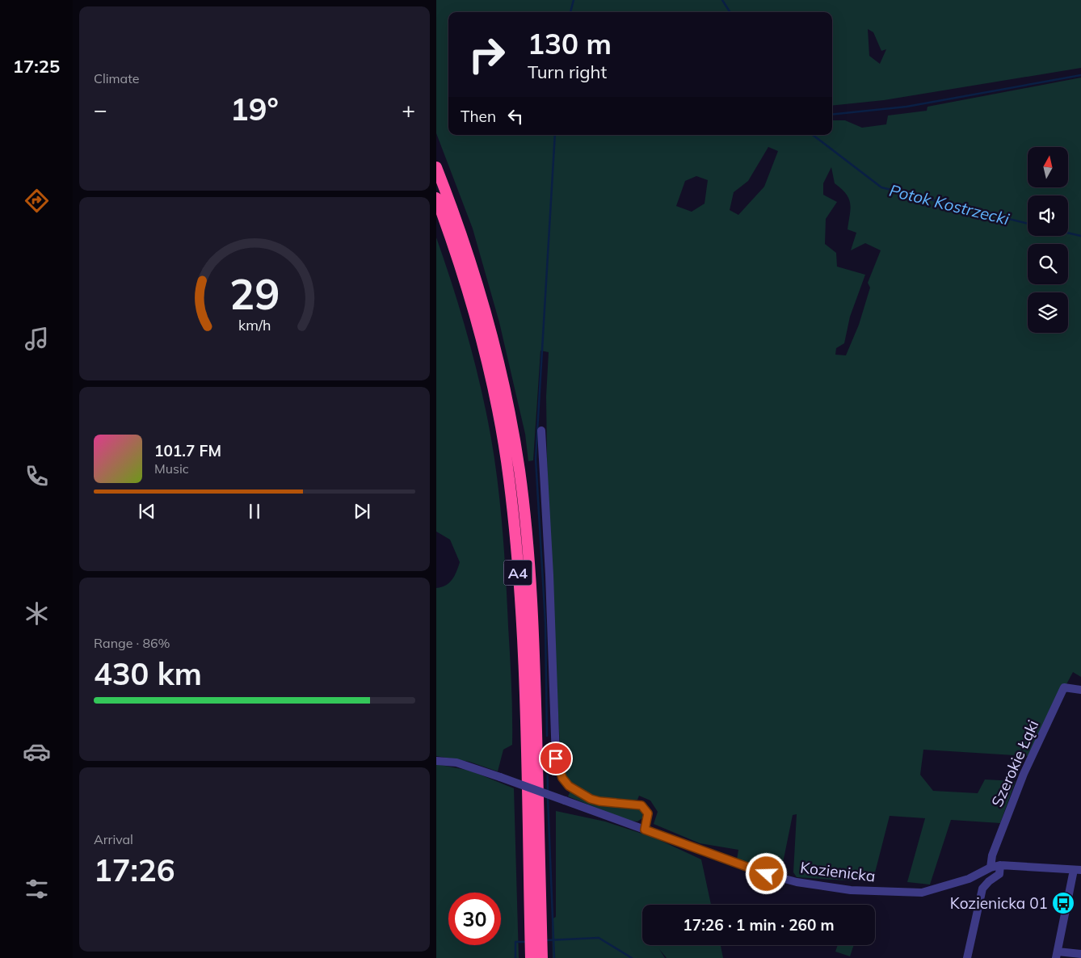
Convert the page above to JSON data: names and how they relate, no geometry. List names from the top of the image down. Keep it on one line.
{"streets":{"highway":["A4"],"street":["Szerokie Łąki","Kozienicka"]},"crossings":[["Szerokie Łąki","Kozienicka"]],"water":["Potok Kostrzecki"],"places":{"bus stop":["Kozienicka 01"]},"north":"top","page":{"tabs":"17:25","tile":["Climate",["Range · 86%","430 km"],["Arrival","17:26"]],"turn":["130 m","Turn right"],"heat":["−","19°","+"],"then":"Then","song":["101.7 FM","Music"],"limit":"30","trip":"17:26 · 1 min · 260 m","gauge":["29","km/h"]}}
